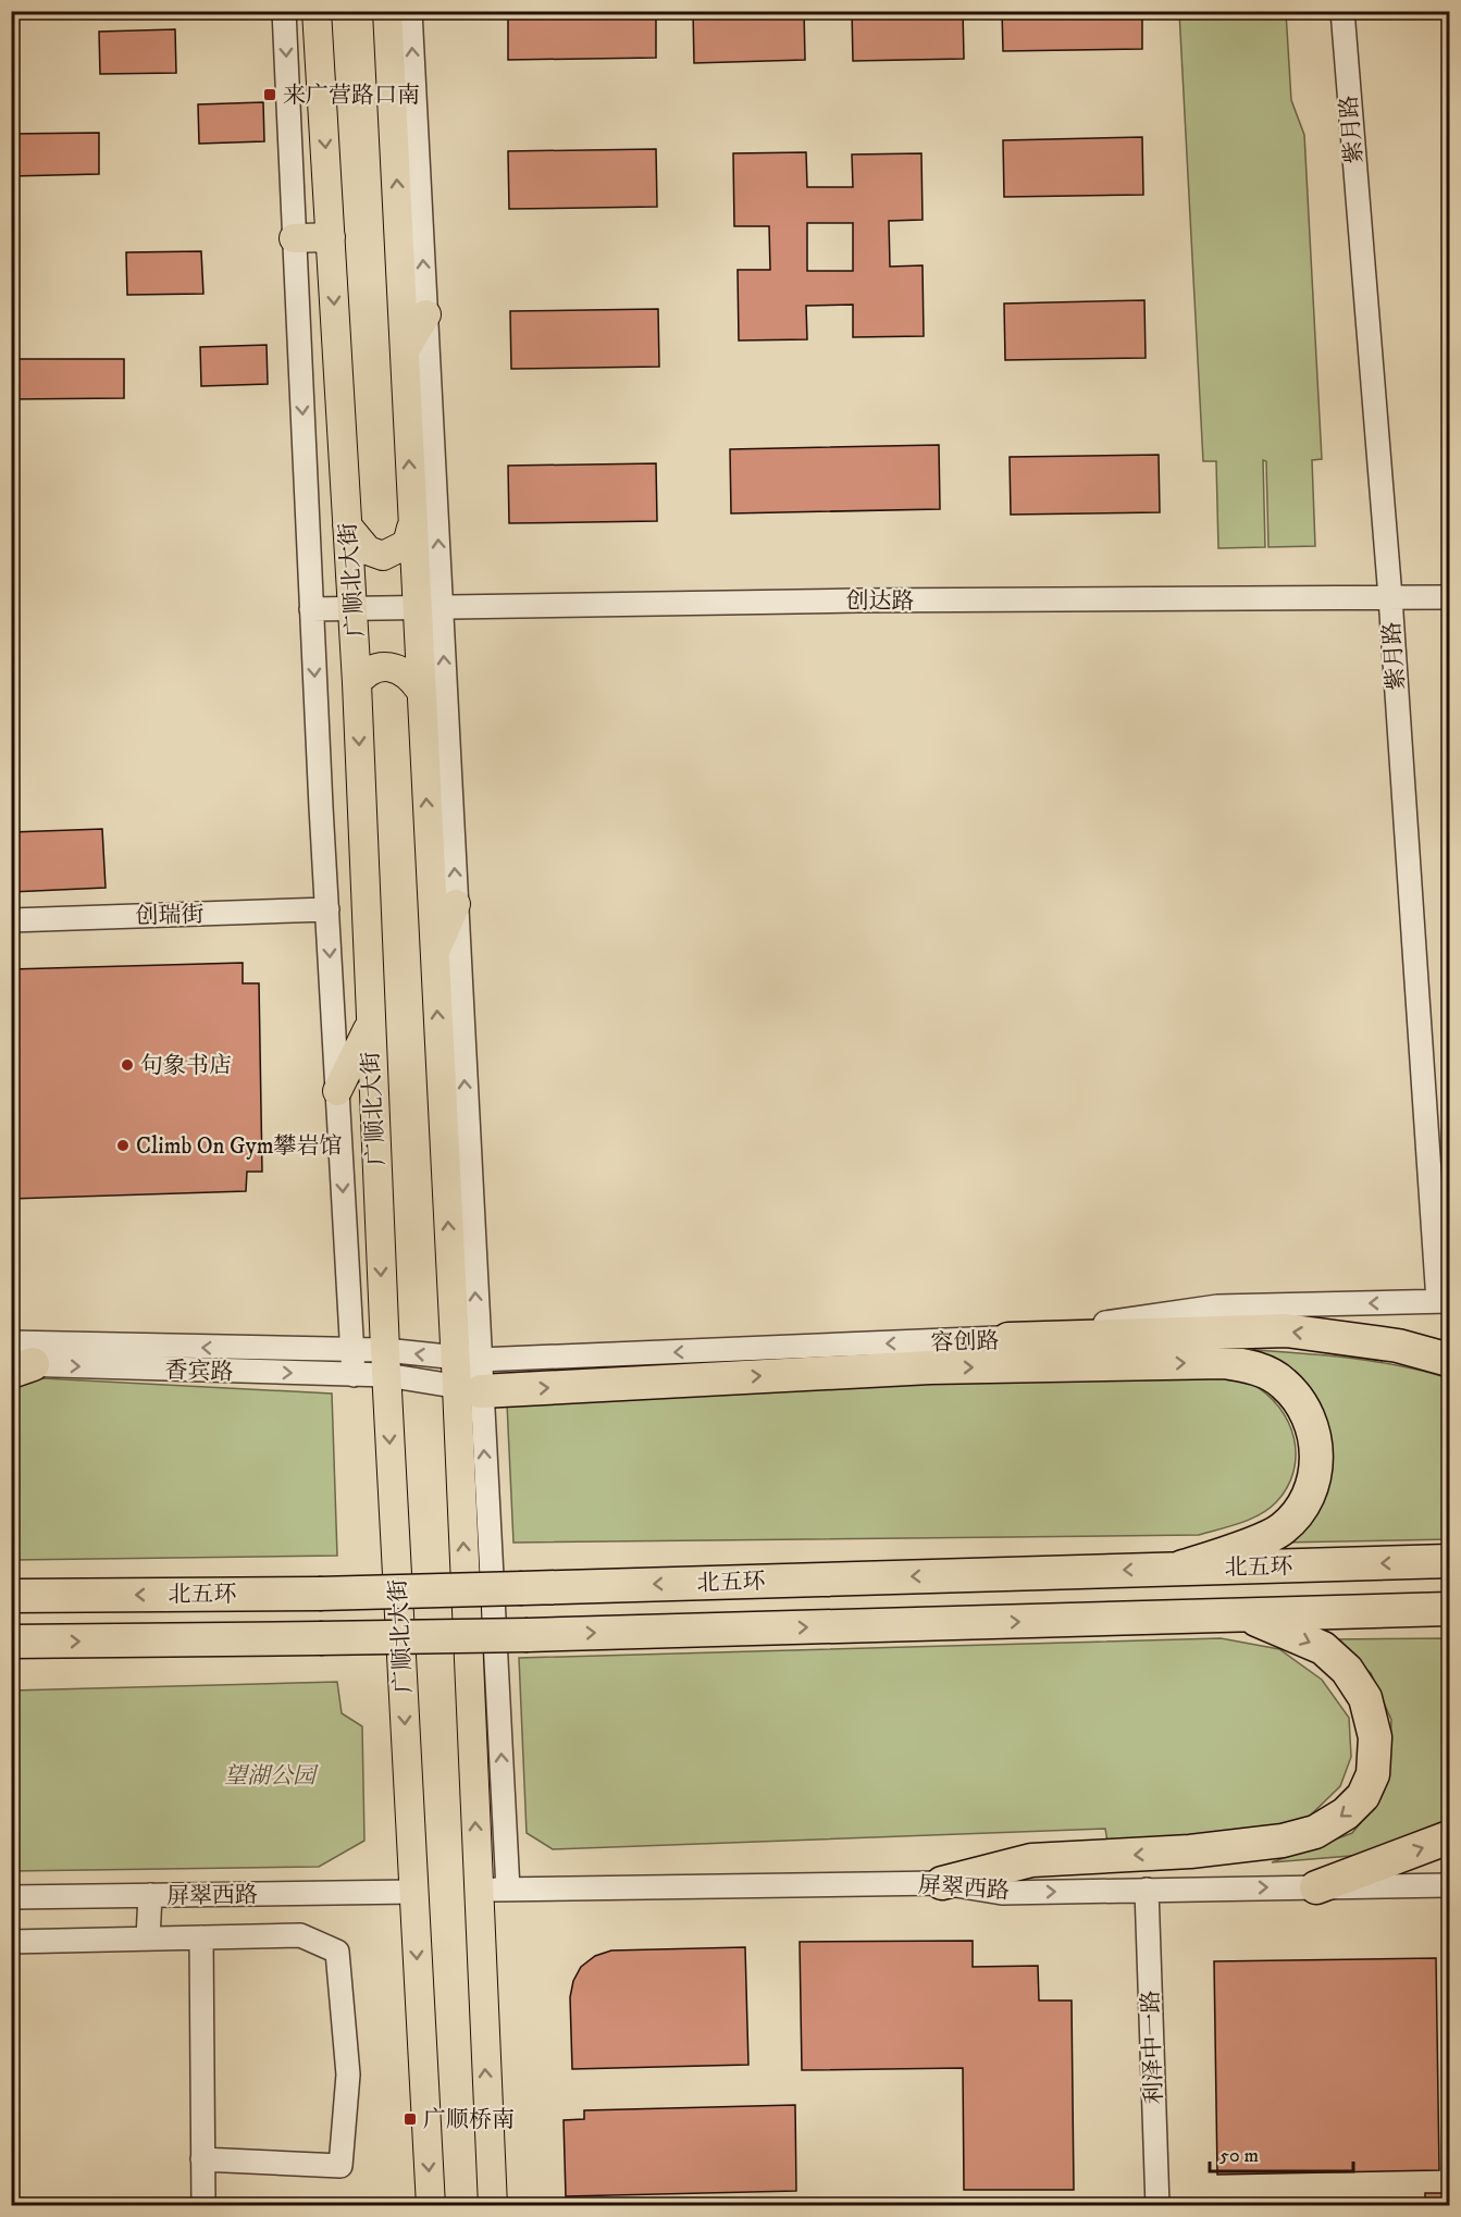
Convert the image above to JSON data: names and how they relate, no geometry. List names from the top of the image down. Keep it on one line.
{"streets":{"highway":["北五环"],"main road":["广顺北大街"],"street":["紫月路","创达路","创瑞街","容创路","香宾路","屏翠西路","利泽中一路"]},"crossings":[["紫月路","创达路"],["紫月路","容创路"],["广顺北大街","创达路"],["广顺北大街","容创路"],["广顺北大街","香宾路"],["广顺北大街","屏翠西路"],["容创路","香宾路"],["屏翠西路","利泽中一路"]],"one_way":["容创路"],"parks":["望湖公园"],"places":{"transit":["来广营路口南","广顺桥南"],"other":["句象书店","Climb On Gym攀岩馆"]},"scale_bar":"50 m"}
